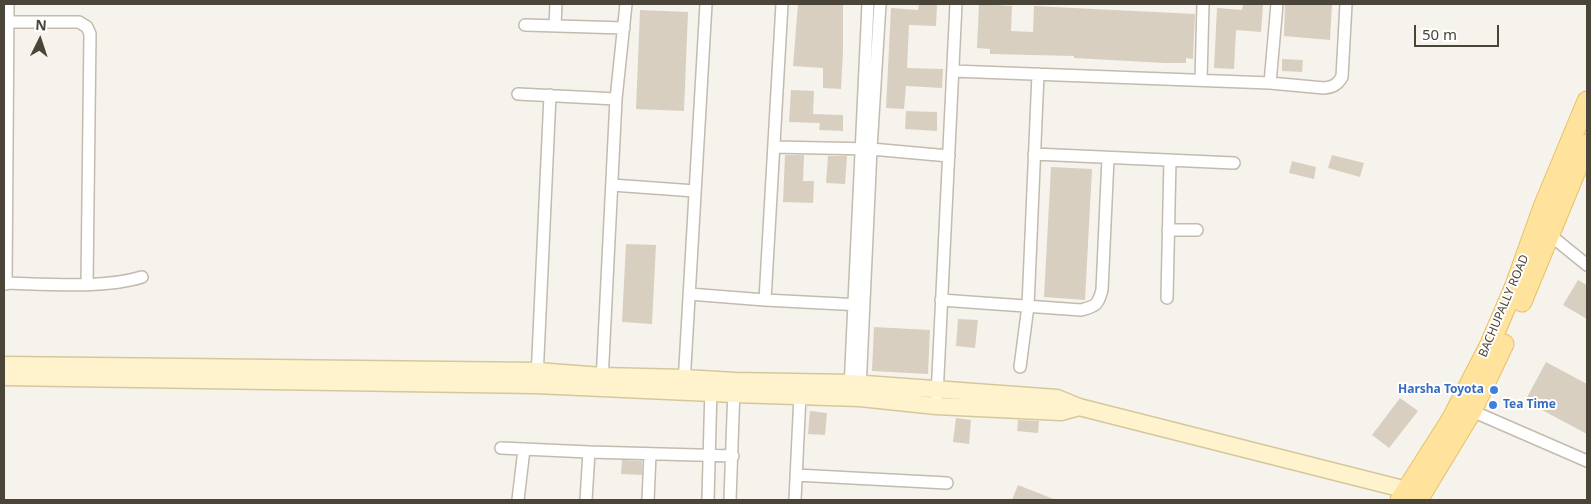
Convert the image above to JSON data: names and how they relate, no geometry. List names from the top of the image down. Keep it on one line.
{"streets":{"main road":["BACHUPALLY ROAD"]},"places":["Harsha Toyota","Tea Time"],"scale_bar":"50 m","north":"top"}
